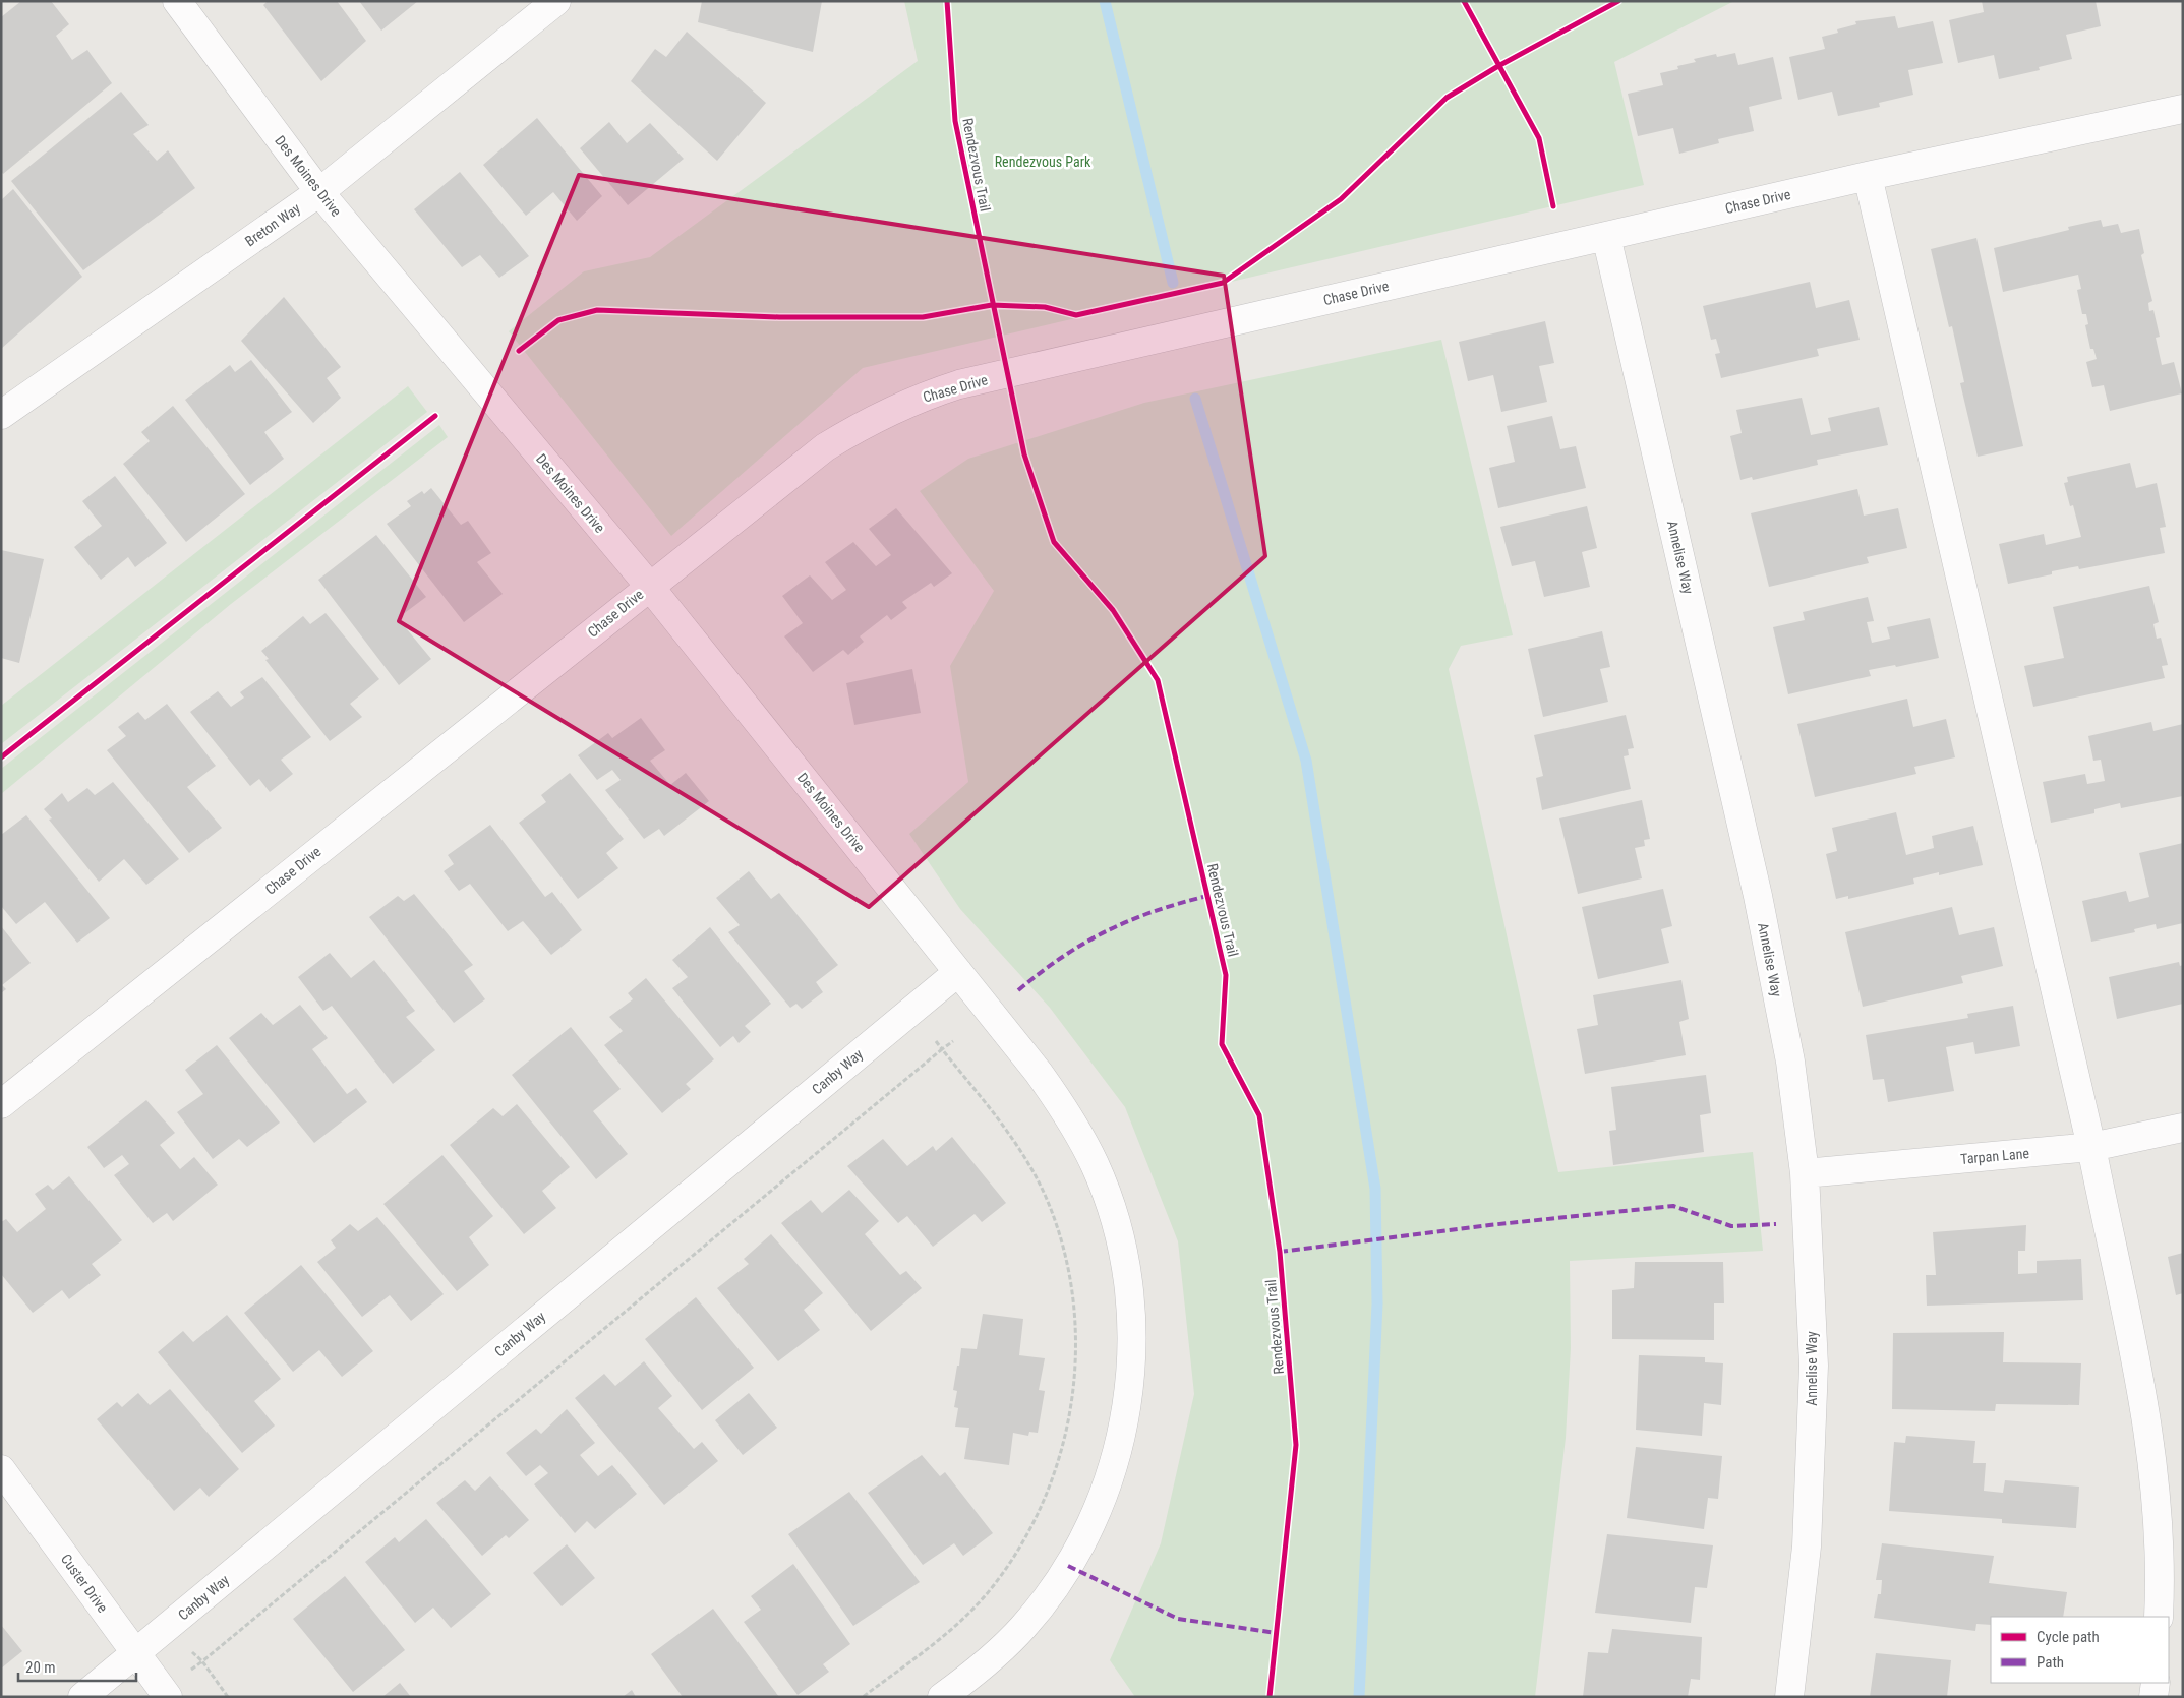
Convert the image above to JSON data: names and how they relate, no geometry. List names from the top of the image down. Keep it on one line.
{"streets":{"street":["Des Moines Drive","Chase Drive","Breton Way","Annelise Way","Canby Way","Tarpan Lane","Custer Drive"],"cycle path":["Rendezvous Trail"]},"crossings":[["Des Moines Drive","Chase Drive"],["Des Moines Drive","Breton Way"],["Des Moines Drive","Canby Way"],["Chase Drive","Annelise Way"],["Annelise Way","Tarpan Lane"],["Canby Way","Custer Drive"]],"parks":["Rendezvous Park"],"legend":["Cycle path","Path"],"scale_bar":"20 m"}
